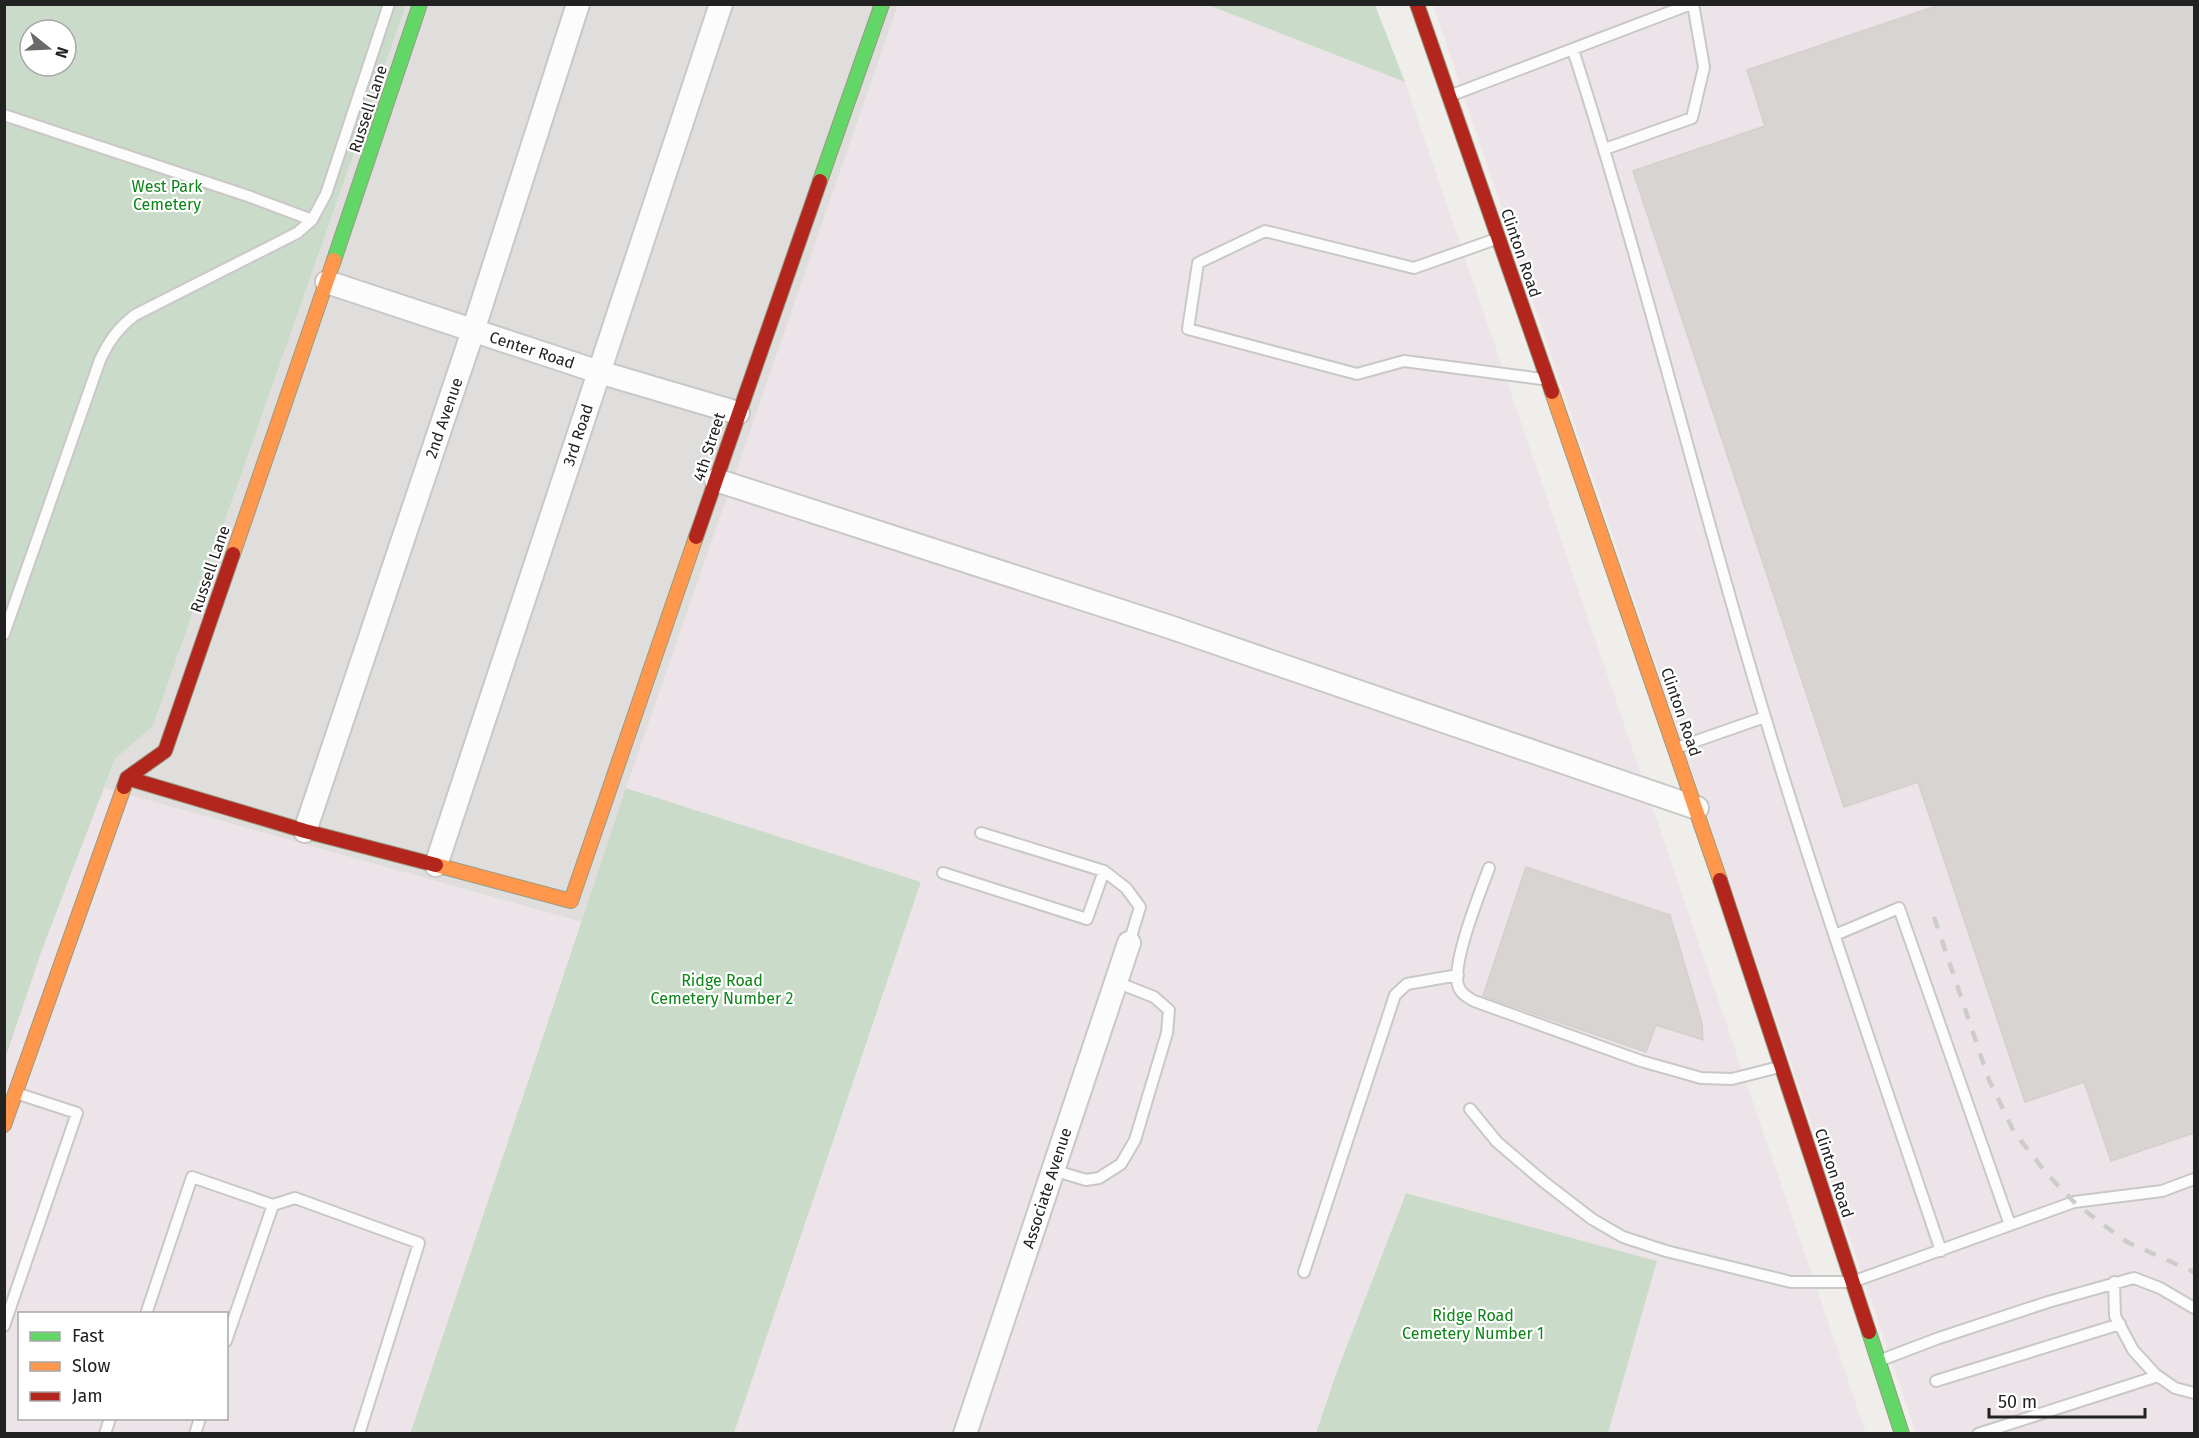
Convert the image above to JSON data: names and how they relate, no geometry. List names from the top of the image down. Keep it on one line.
{"streets":{"street":["Russell Lane","Clinton Road","Center Road","2nd Avenue","3rd Road","4th Street","Associate Avenue"]},"crossings":[["Russell Lane","Center Road"],["Center Road","2nd Avenue"],["Center Road","3rd Road"],["Center Road","4th Street"],["3rd Road","4th Street"]],"parks":["West Park Cemetery","Ridge Road Cemetery Number 2","Ridge Road Cemetery Number 1"],"legend":["Fast","Slow","Jam"],"scale_bar":"50 m","north":"right"}
